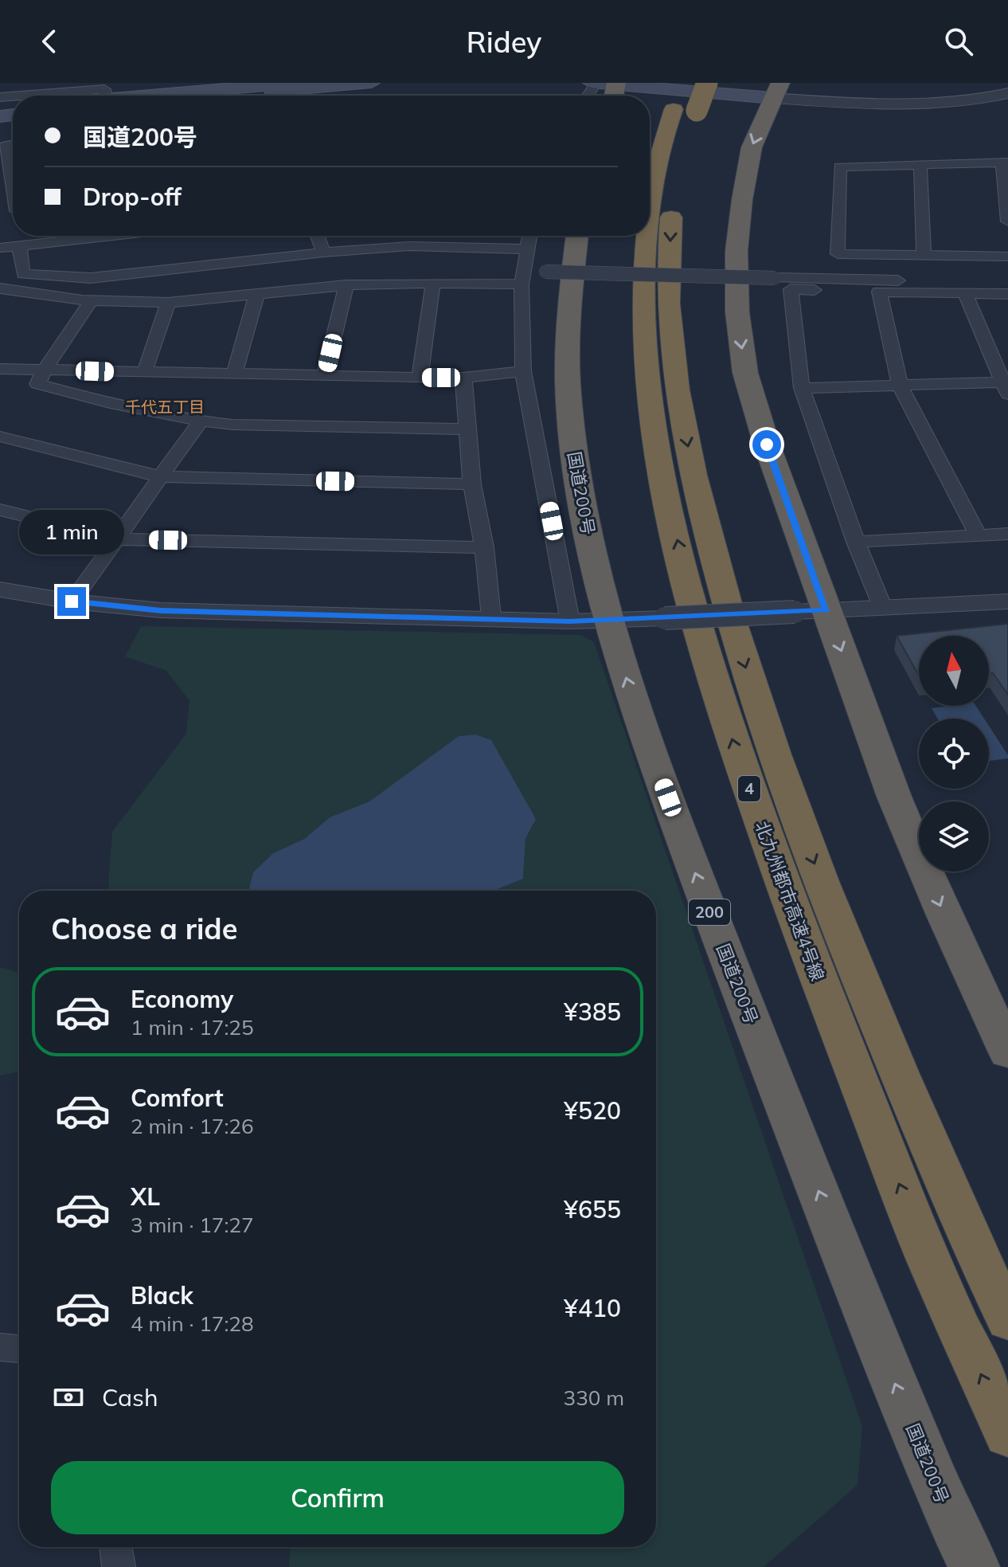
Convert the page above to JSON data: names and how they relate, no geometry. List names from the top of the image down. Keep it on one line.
{"streets":{"highway":["国道200号","4","北九州都市高速4号線","200"]},"districts":["千代五丁目"],"north":"top","page":{"header":"Ridey","banner":["国道200号","Drop-off"],"bubble":"1 min","heading":"Choose a ride","list":[{"name":"Economy","note":"1 min · 17:25","value":"¥385"},{"name":"Comfort","note":"2 min · 17:26","value":"¥520"},{"name":"XL","note":"3 min · 17:27","value":"¥655"},{"name":"Black","note":"4 min · 17:28","value":"¥410"}],"pay":["Cash","330 m"],"buttons":"Confirm"}}
